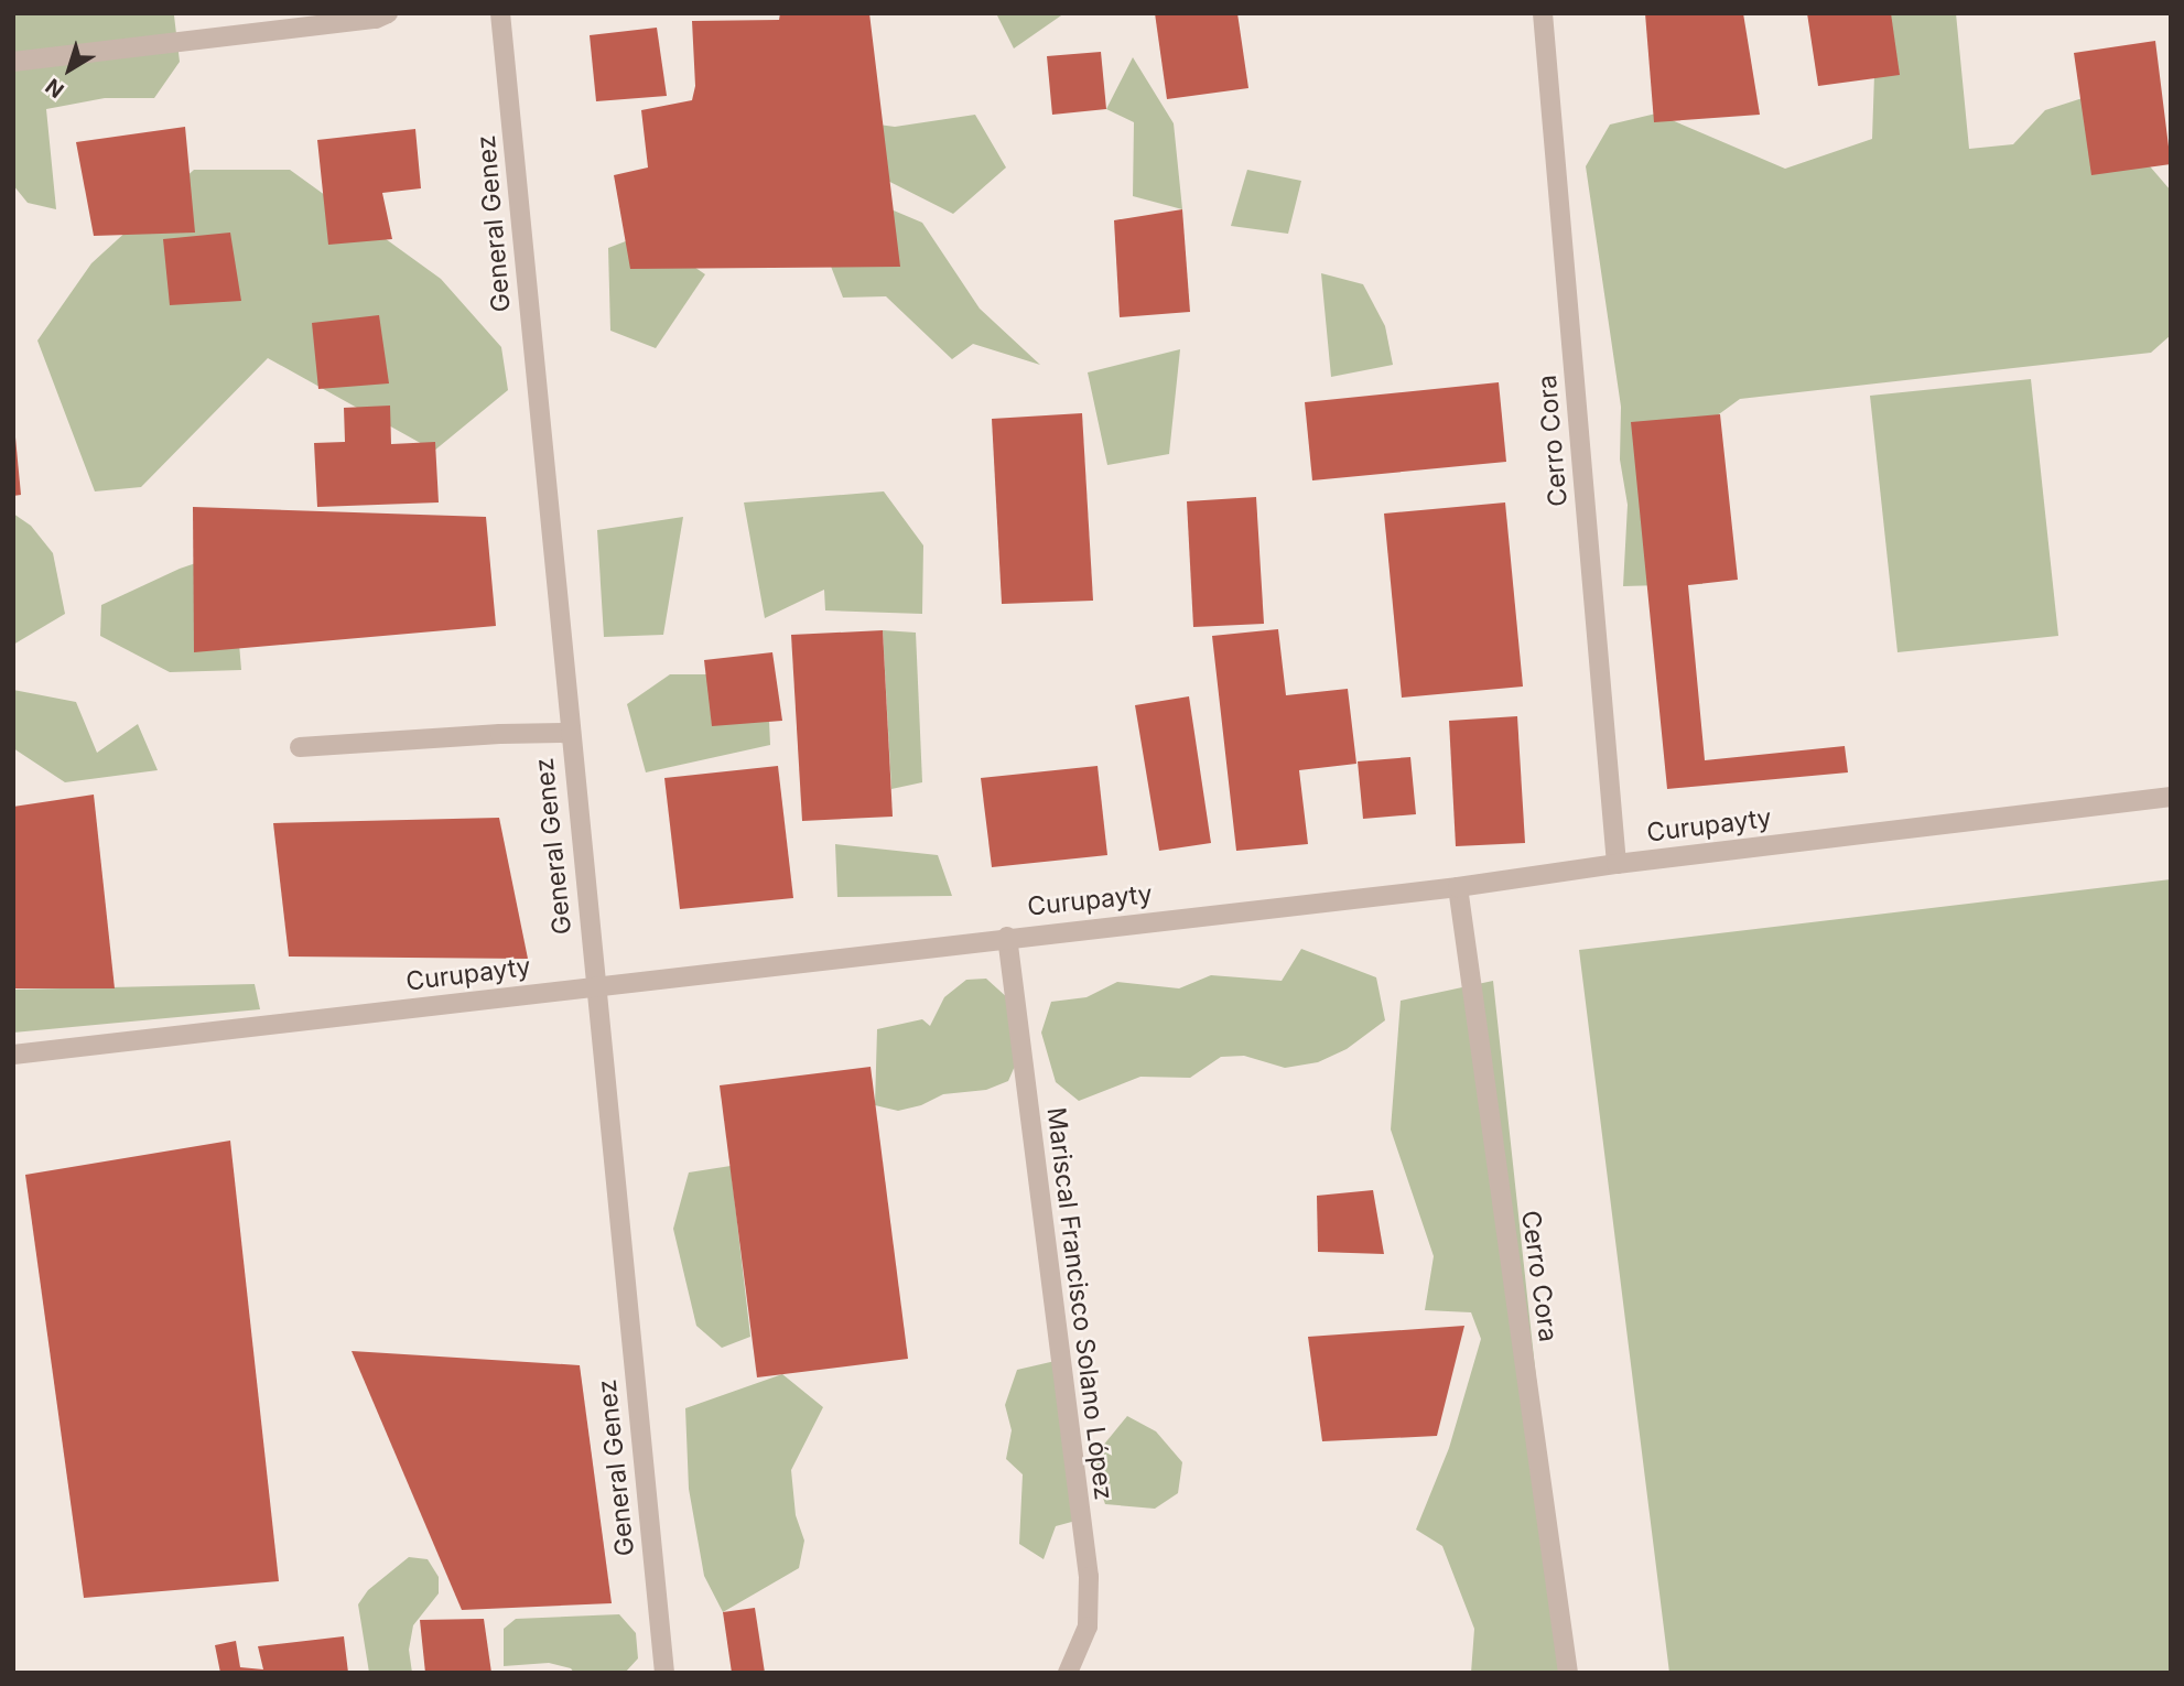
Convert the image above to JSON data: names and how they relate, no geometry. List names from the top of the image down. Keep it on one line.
{"streets":{"street":["General Genez","Cerro Cora","Curupayty","Mariscal Francisco Solano López"]},"crossings":[["General Genez","Curupayty"],["Cerro Cora","Curupayty"],["Curupayty","Mariscal Francisco Solano López"]],"north":"bottom left"}
